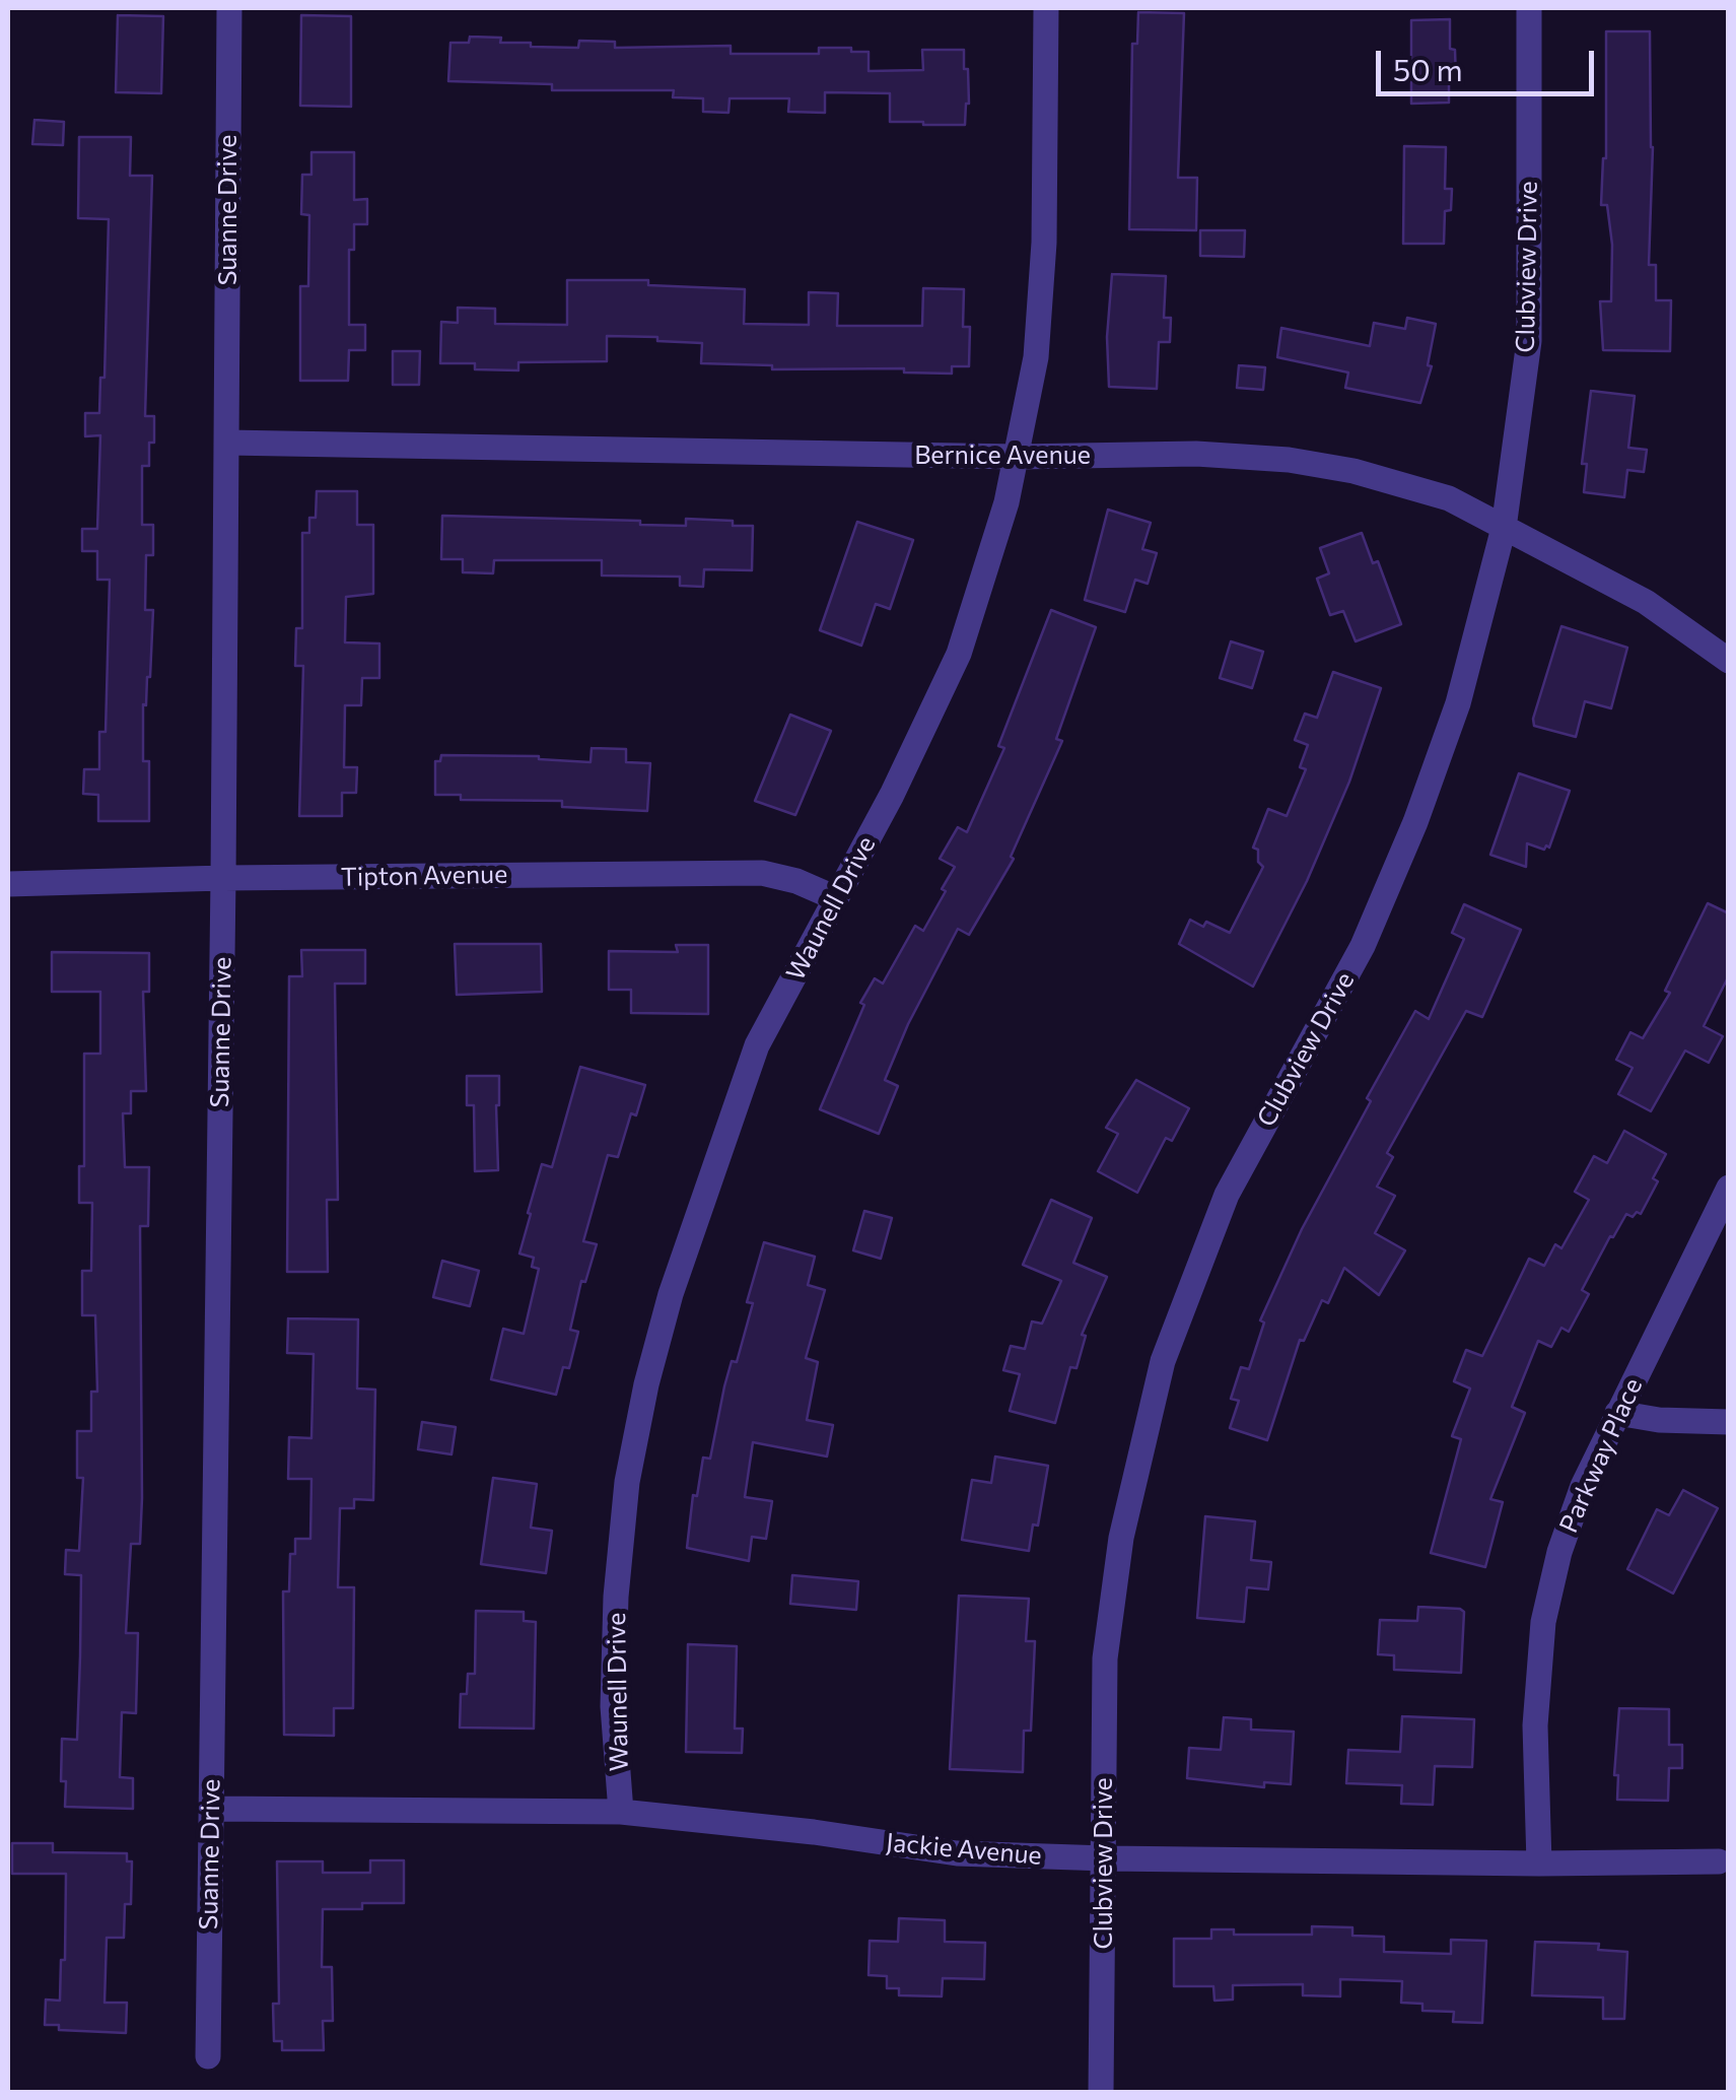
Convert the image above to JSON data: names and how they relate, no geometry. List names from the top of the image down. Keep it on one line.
{"streets":{"street":["Suanne Drive","Clubview Drive","Bernice Avenue","Tipton Avenue","Waunell Drive","Parkway Place","Jackie Avenue"]},"crossings":[["Suanne Drive","Bernice Avenue"],["Suanne Drive","Tipton Avenue"],["Suanne Drive","Jackie Avenue"],["Clubview Drive","Bernice Avenue"],["Clubview Drive","Jackie Avenue"],["Bernice Avenue","Waunell Drive"],["Tipton Avenue","Waunell Drive"],["Waunell Drive","Jackie Avenue"],["Parkway Place","Jackie Avenue"]],"scale_bar":"50 m"}
